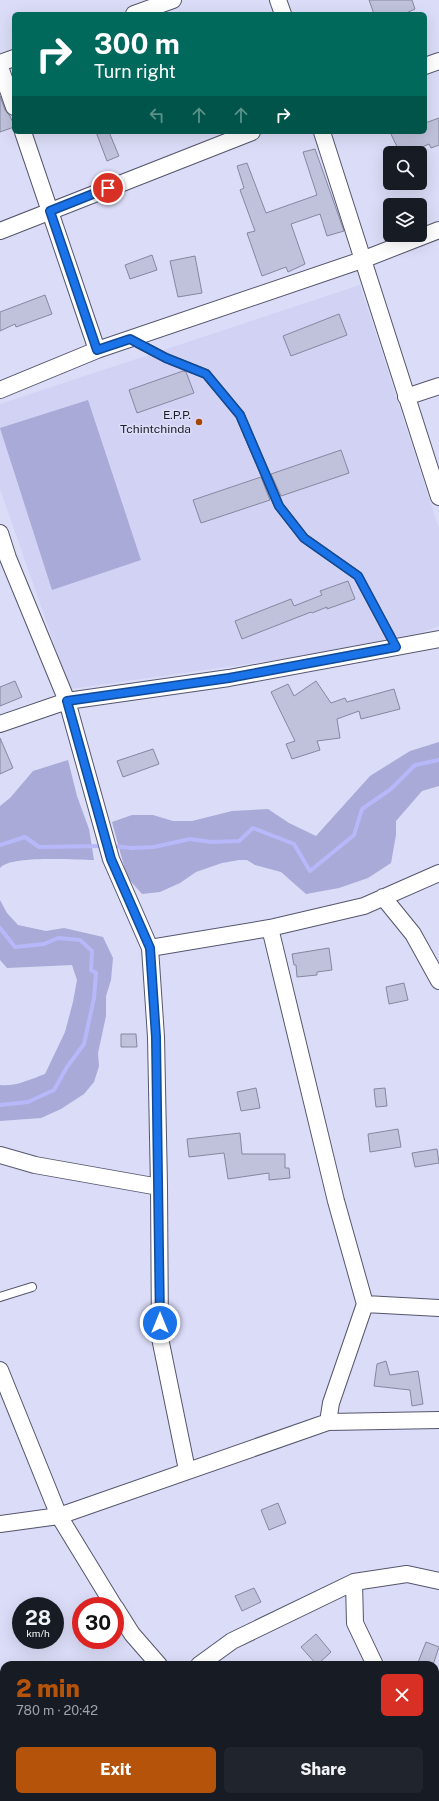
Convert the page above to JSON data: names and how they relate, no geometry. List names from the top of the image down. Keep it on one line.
{"places":["E.P.P. Tchintchinda"],"page":{"turn":["300 m","Turn right"],"speed":"28 km/h","limit":"30","heading":["2 min","780 m · 20:42"],"buttons":["Exit","Share"]}}
